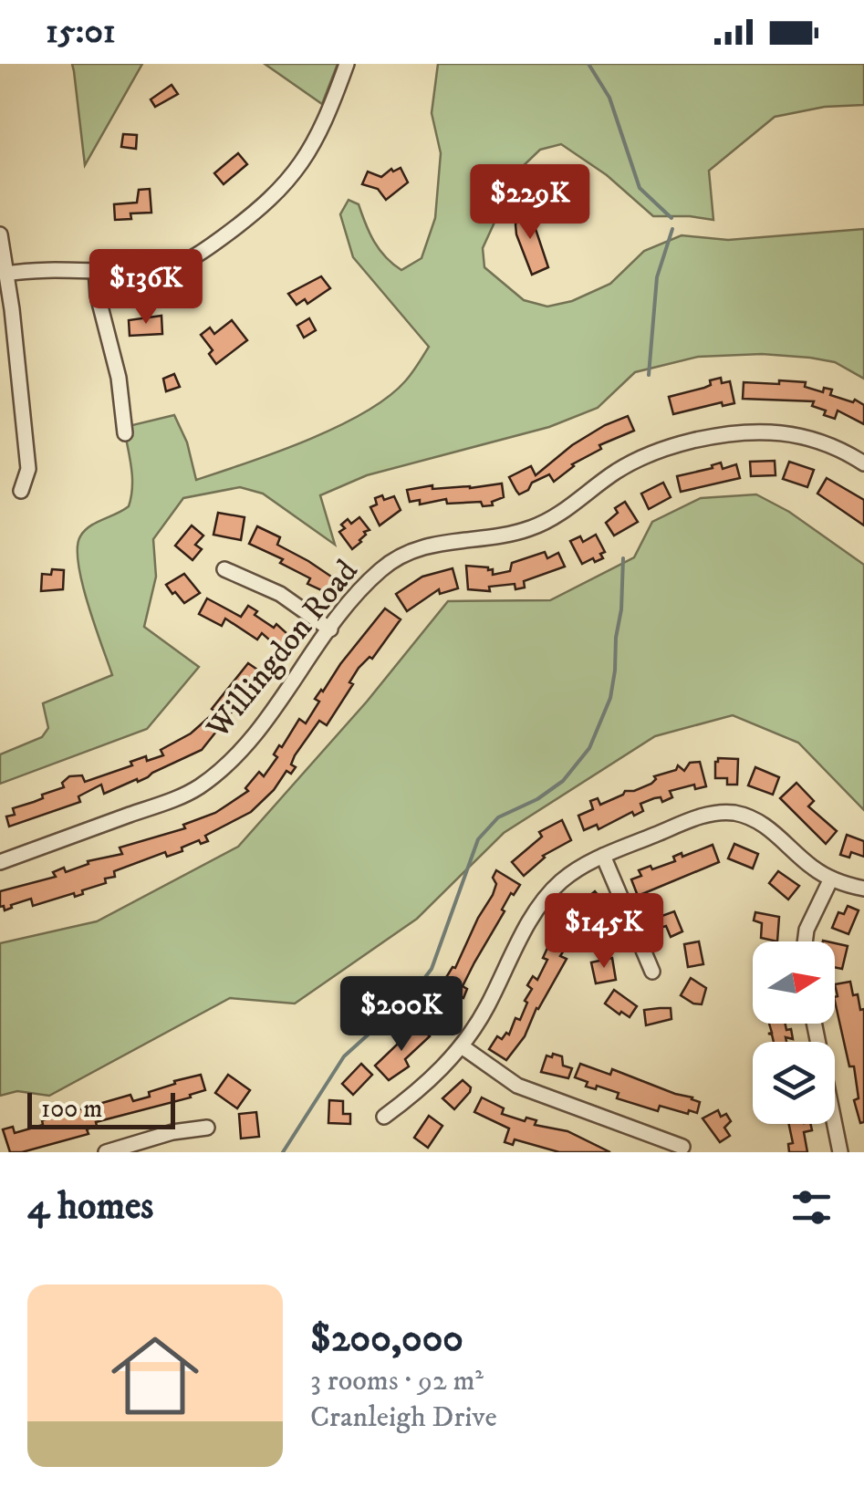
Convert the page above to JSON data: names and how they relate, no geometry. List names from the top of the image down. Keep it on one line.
{"streets":{"street":["Willingdon Road"]},"scale_bar":"100 m","north":"right","page":{"status":"15:01","price":["$229K","$136K","$145K","$200K"],"scale":"100 m","heading":"4 homes","list":[{"name":"$200,000","note":"3 rooms · 92 m² · Cranleigh Drive"}]}}
